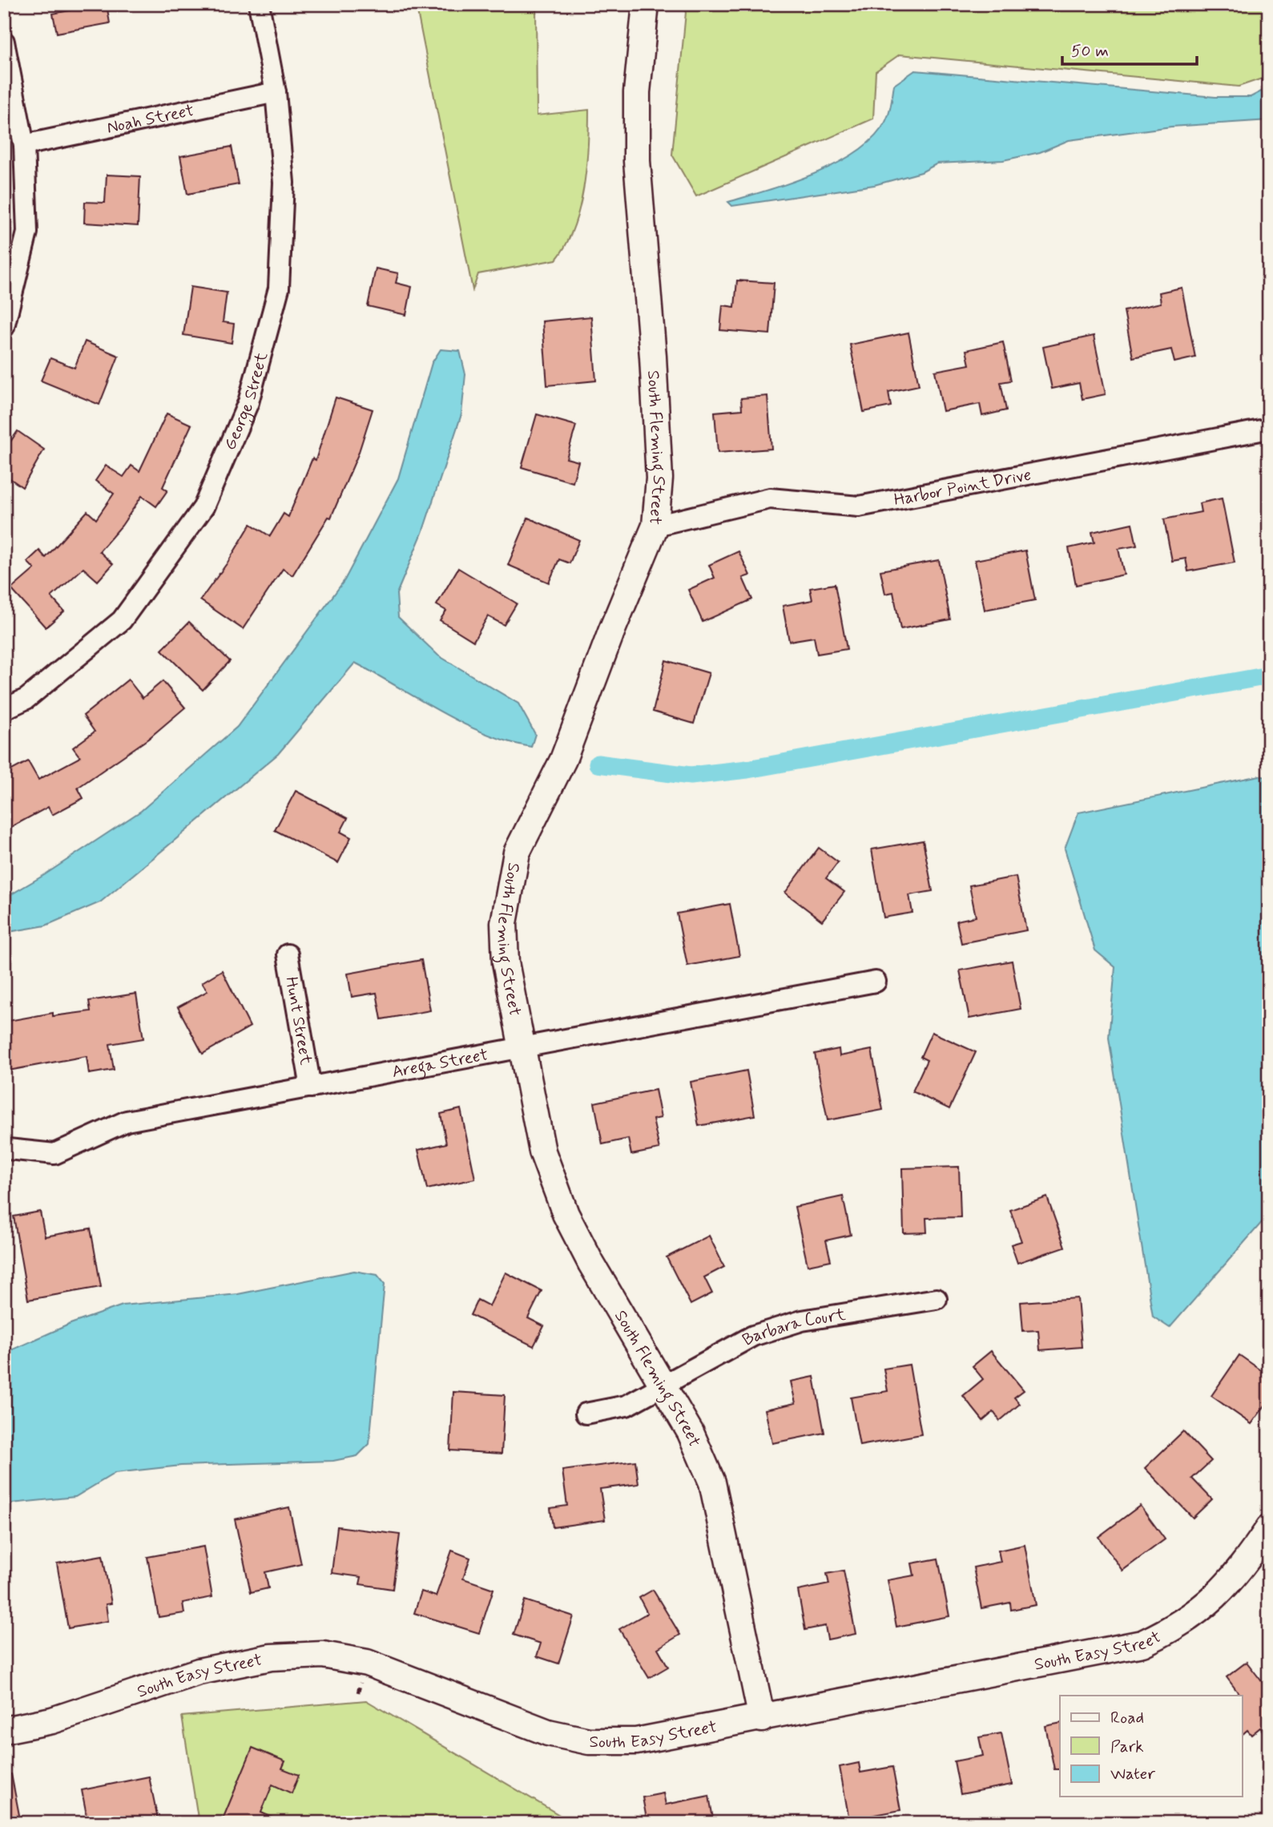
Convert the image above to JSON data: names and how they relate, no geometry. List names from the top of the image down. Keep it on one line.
{"streets":{"street":["Noah Street","George Street","South Fleming Street","Harbor Point Drive","Hunt Street","Arega Street","Barbara Court","South Easy Street"]},"crossings":[["Noah Street","George Street"],["South Fleming Street","Harbor Point Drive"],["South Fleming Street","Arega Street"],["South Fleming Street","Barbara Court"],["South Fleming Street","South Easy Street"],["Hunt Street","Arega Street"]],"legend":["Road","Park","Water"],"scale_bar":"50 m"}
